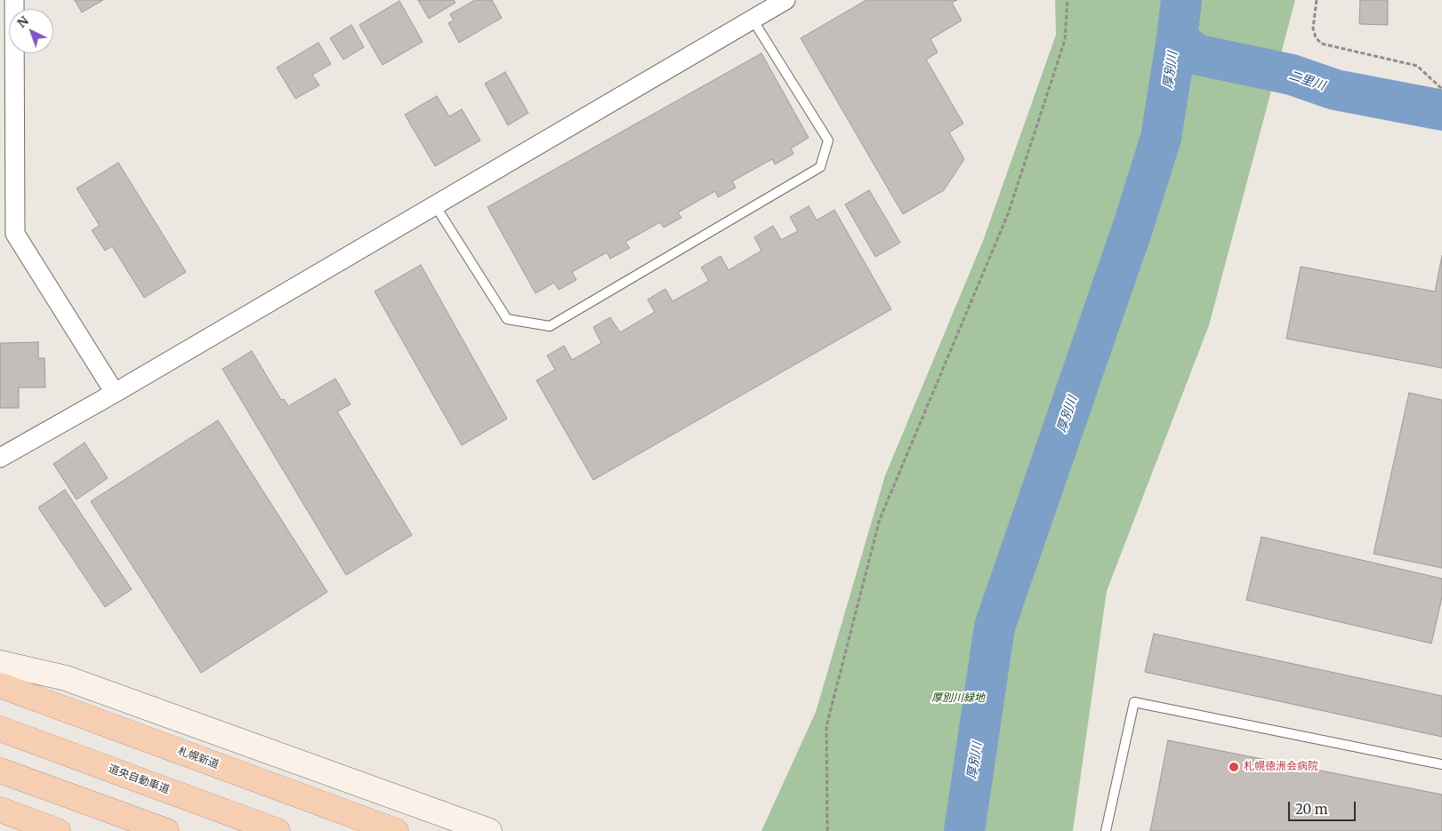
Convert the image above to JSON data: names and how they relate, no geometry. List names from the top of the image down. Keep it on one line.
{"streets":{"highway":["札幌新道","道央自動車道"]},"water":["厚別川","二里川"],"parks":["厚別川緑地"],"places":["札幌徳洲会病院"],"scale_bar":"20 m","north":"top left"}
